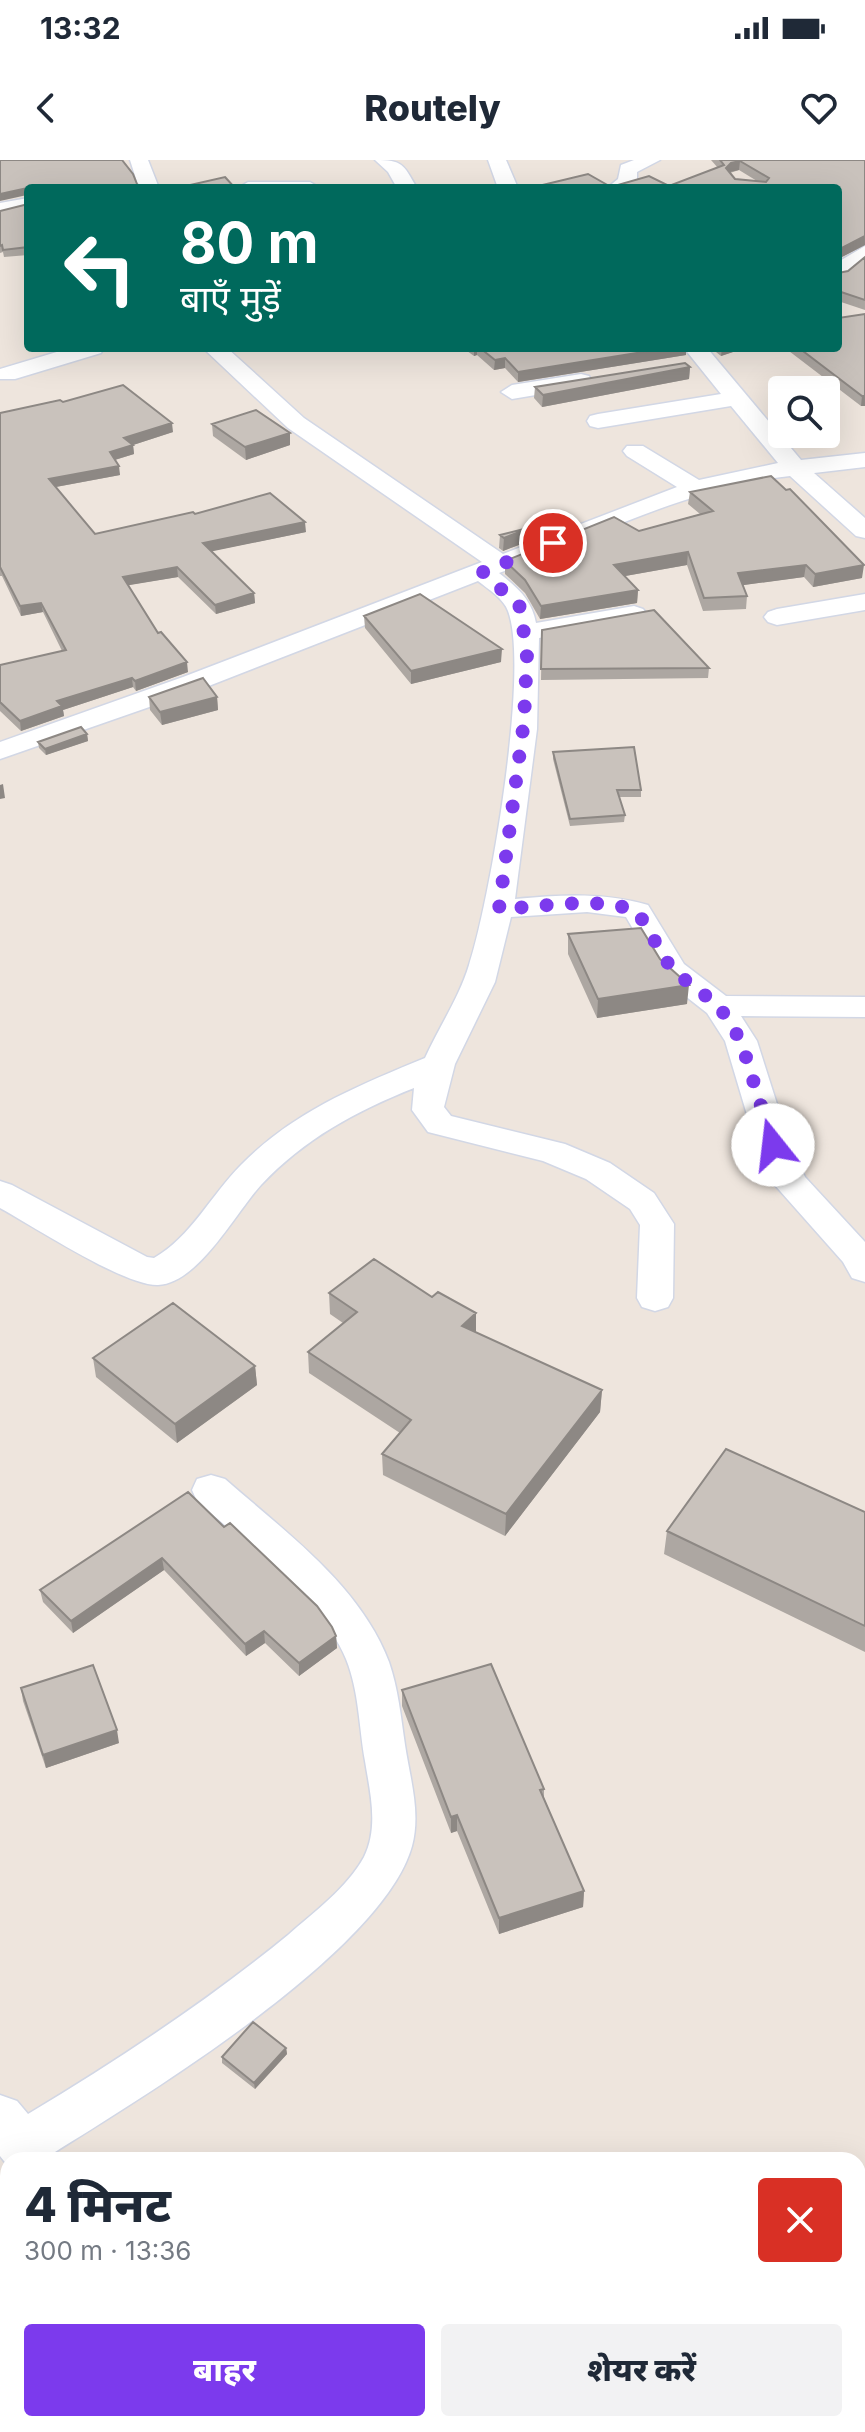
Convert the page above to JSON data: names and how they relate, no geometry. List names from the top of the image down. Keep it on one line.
{"page":{"status":"13:32","header":"Routely","turn":["80 m","बाएँ मुड़ें"],"heading":["4 मिनट","300 m · 13:36"],"buttons":["बाहर","शेयर करें"]}}
